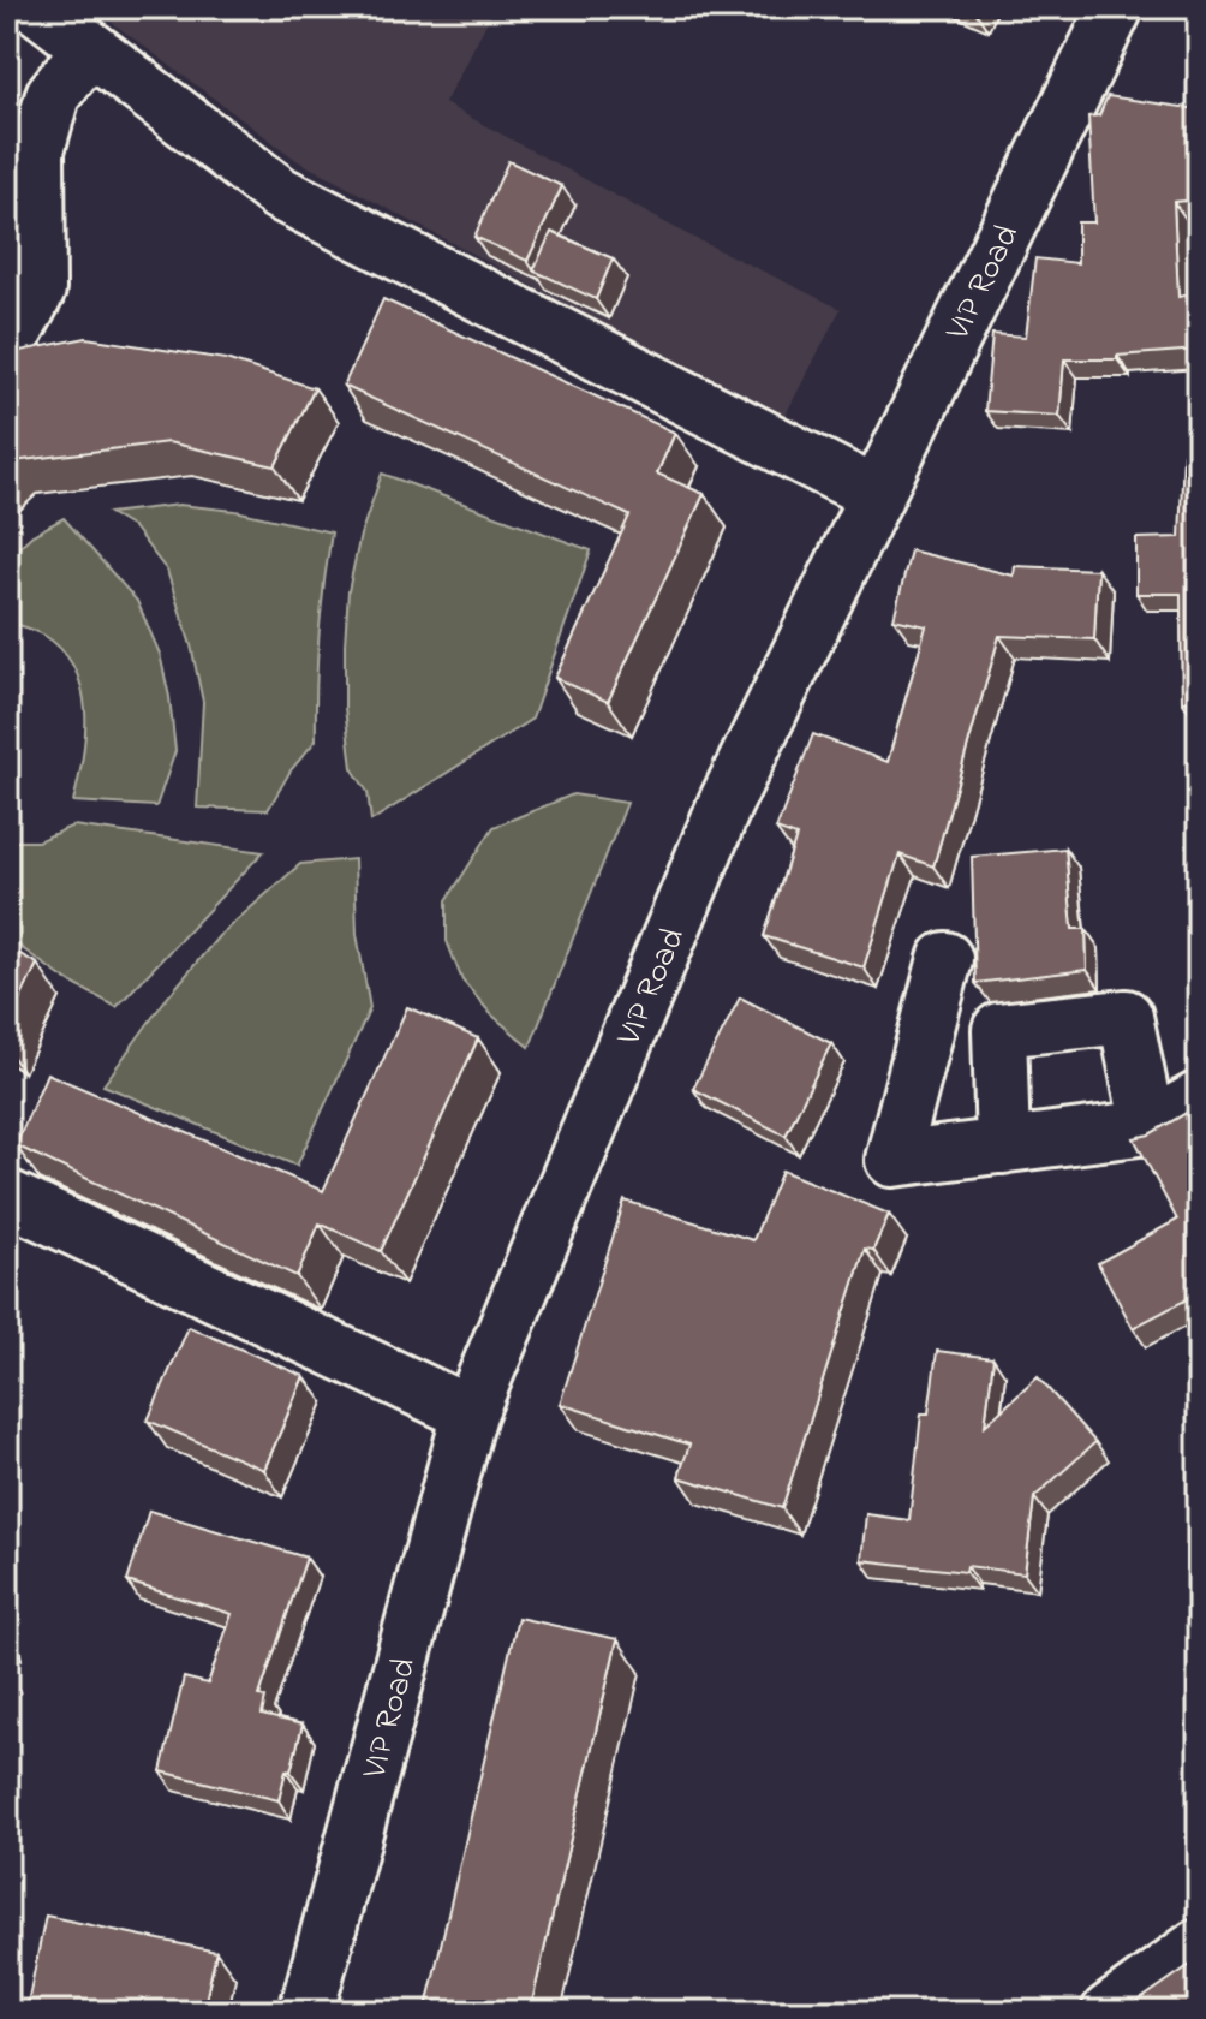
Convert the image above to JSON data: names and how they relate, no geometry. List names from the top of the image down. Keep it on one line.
{"streets":{"street":["VIP Road"]}}
